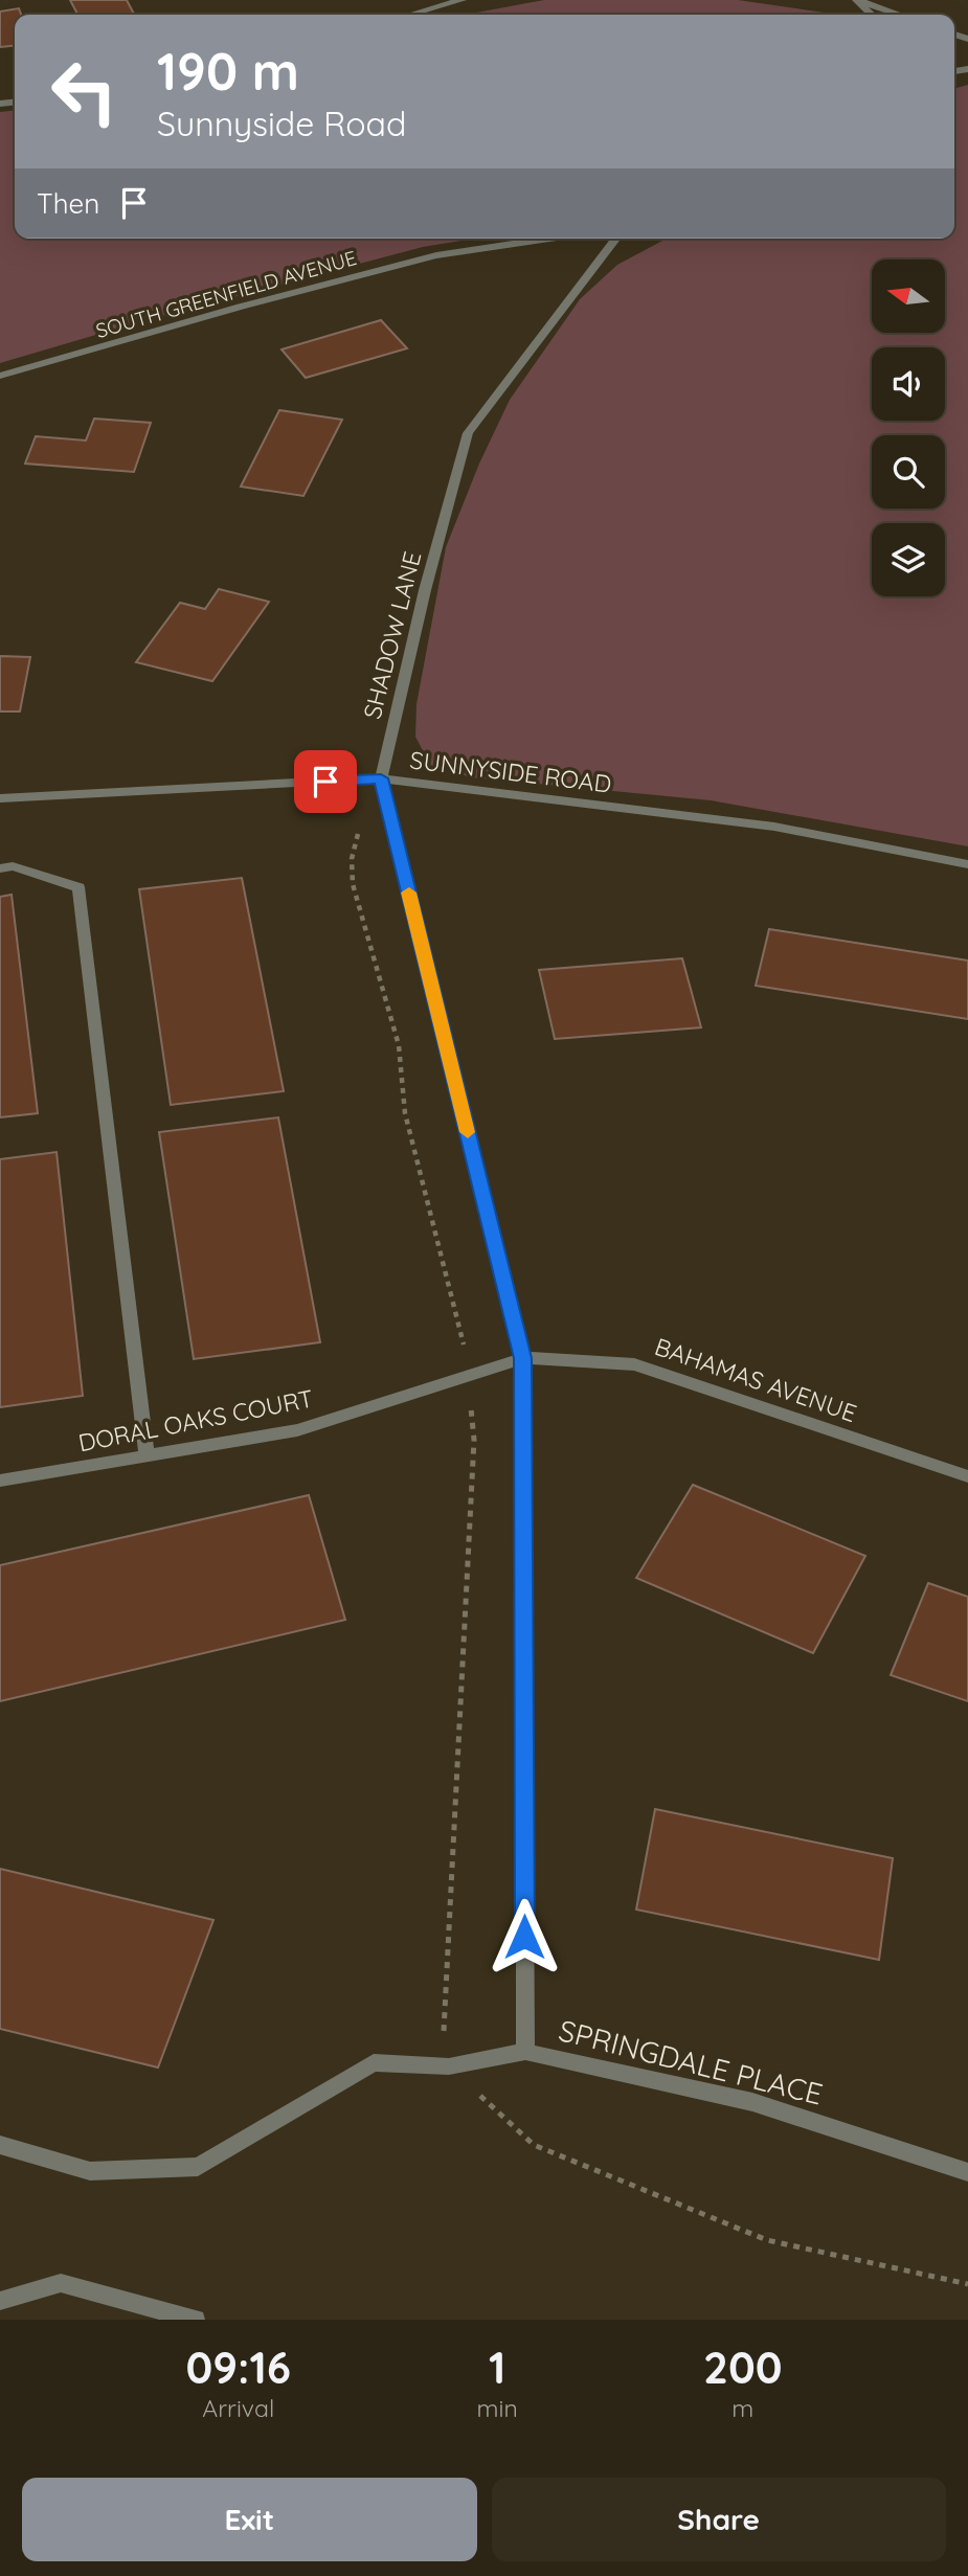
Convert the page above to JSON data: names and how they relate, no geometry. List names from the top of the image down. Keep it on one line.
{"streets":{"street":["SOUTH GREENFIELD AVENUE","SHADOW LANE","SUNNYSIDE ROAD","BAHAMAS AVENUE","DORAL OAKS COURT","SPRINGDALE PLACE"]},"crossings":[["SHADOW LANE","SUNNYSIDE ROAD"],["SHADOW LANE","BAHAMAS AVENUE"],["SHADOW LANE","DORAL OAKS COURT"],["SHADOW LANE","SPRINGDALE PLACE"],["BAHAMAS AVENUE","DORAL OAKS COURT"]],"north":"left","page":{"turn":["190 m","Sunnyside Road"],"then":"Then","eta":["09:16","Arrival","1","min","200","m"],"buttons":["Exit","Share"]}}
